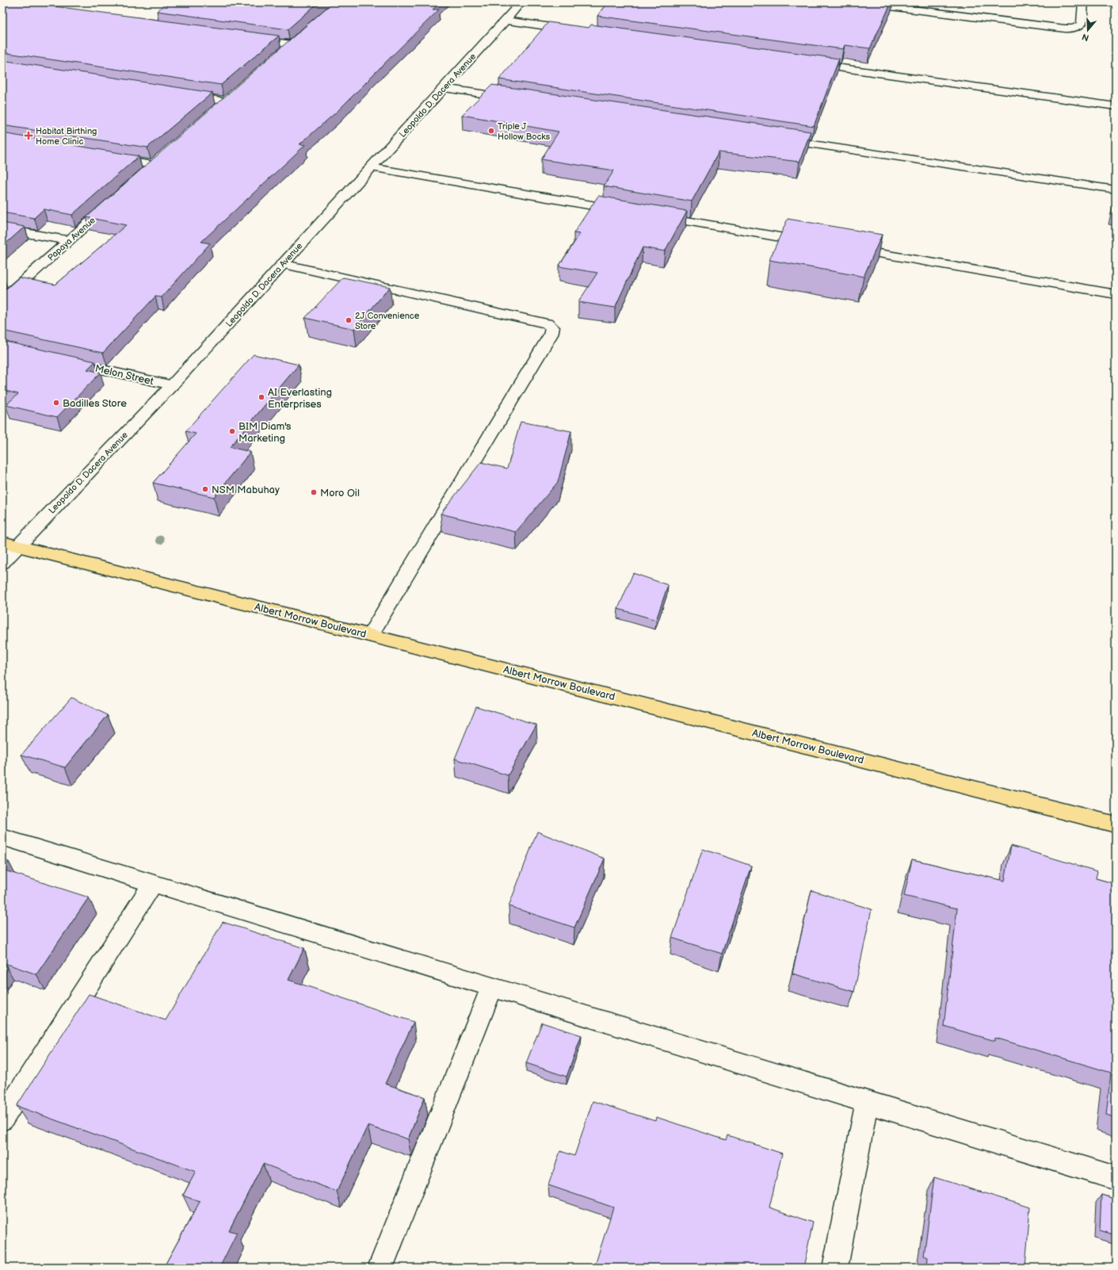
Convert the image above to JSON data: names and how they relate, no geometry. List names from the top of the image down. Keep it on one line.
{"streets":{"highway":["Albert Morrow Boulevard"],"street":["Leopoldo D. Dacera Avenue","Papaya Avenue","Melon Street"]},"crossings":[["Leopoldo D. Dacera Avenue","Melon Street"],["Leopoldo D. Dacera Avenue","Albert Morrow Boulevard"]],"places":{"other":["Triple J Hollow Bocks","2J Convenience Store","AI Everlasting Enterprises","Badilles Store","BIM Diam's Marketing","NSM Mabuhay","Moro Oil"],"health":["Habitat Birthing Home Clinic"]},"north":"bottom"}
